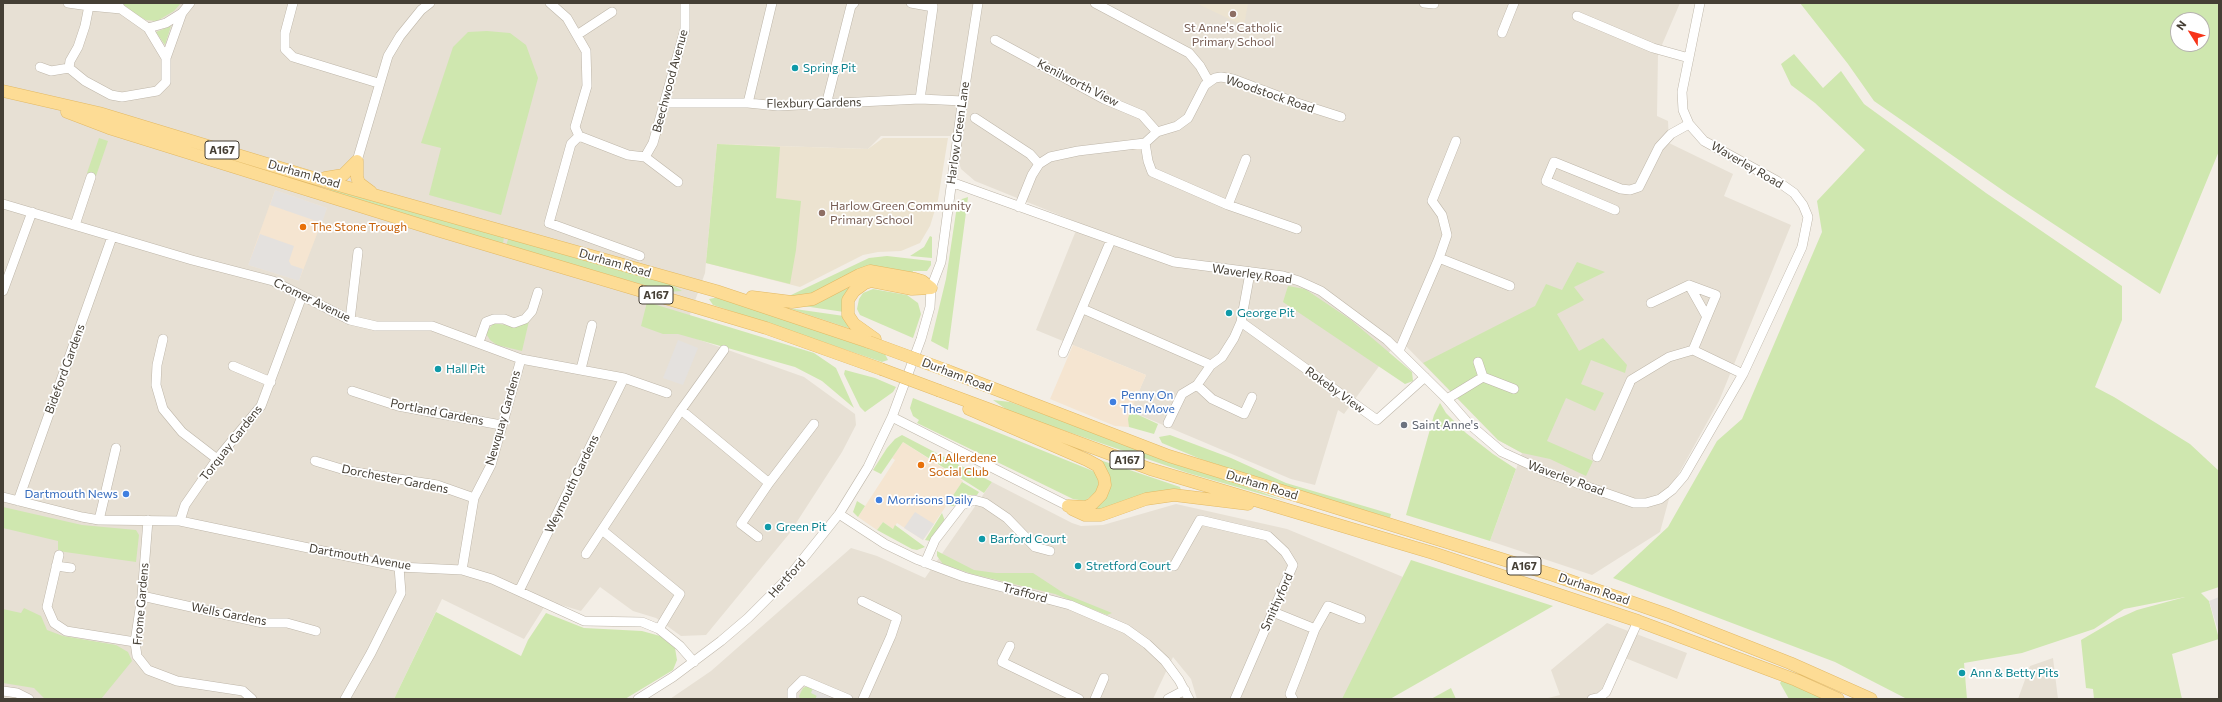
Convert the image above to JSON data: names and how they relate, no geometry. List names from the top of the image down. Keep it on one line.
{"streets":{"main road":["A167","Durham Road"],"street":["Beechwood Avenue","Kenilworth View","Woodstock Road","Flexbury Gardens","Harlow Green Lane","Waverley Road","Cromer Avenue","Bideford Gardens","Rokeby View","Portland Gardens","Newquay Gardens","Torquay Gardens","Dorchester Gardens","Weymouth Gardens","Dartmouth Avenue","Hertford","Trafford","Smithyford","Frome Gardens","Wells Gardens"]},"crossings":[["Beechwood Avenue","Flexbury Gardens"],["Kenilworth View","Woodstock Road"],["Flexbury Gardens","Harlow Green Lane"],["Harlow Green Lane","Waverley Road"],["Harlow Green Lane","Hertford"],["Waverley Road","Rokeby View"],["Cromer Avenue","Bideford Gardens"],["Cromer Avenue","Newquay Gardens"],["Cromer Avenue","Torquay Gardens"],["Cromer Avenue","Weymouth Gardens"],["Bideford Gardens","Dartmouth Avenue"],["Portland Gardens","Newquay Gardens"],["Newquay Gardens","Dorchester Gardens"],["Newquay Gardens","Dartmouth Avenue"],["Torquay Gardens","Dartmouth Avenue"],["Weymouth Gardens","Dartmouth Avenue"],["Dartmouth Avenue","Hertford"],["Dartmouth Avenue","Frome Gardens"],["Hertford","Trafford"],["Frome Gardens","Wells Gardens"]],"places":["St Anne's Catholic Primary School","Spring Pit","Harlow Green Community Primary School","The Stone Trough","George Pit","Hall Pit","Penny On The Move","Saint Anne's","A1 Allerdene Social Club","Dartmouth News","Morrisons Daily","Green Pit","Barford Court","Stretford Court","Ann & Betty Pits"],"north":"top left"}
